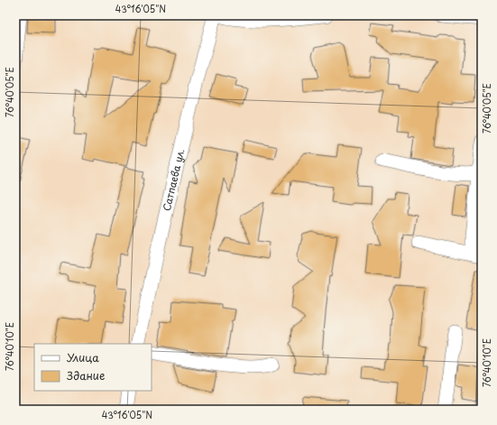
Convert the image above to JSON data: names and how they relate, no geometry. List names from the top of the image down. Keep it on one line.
{"streets":{"street":["Сатпаева ул."]},"legend":["Улица","Здание"],"coordinates":["43°16'05\"N","76°40'05\"E","76°40'10\"E"]}
